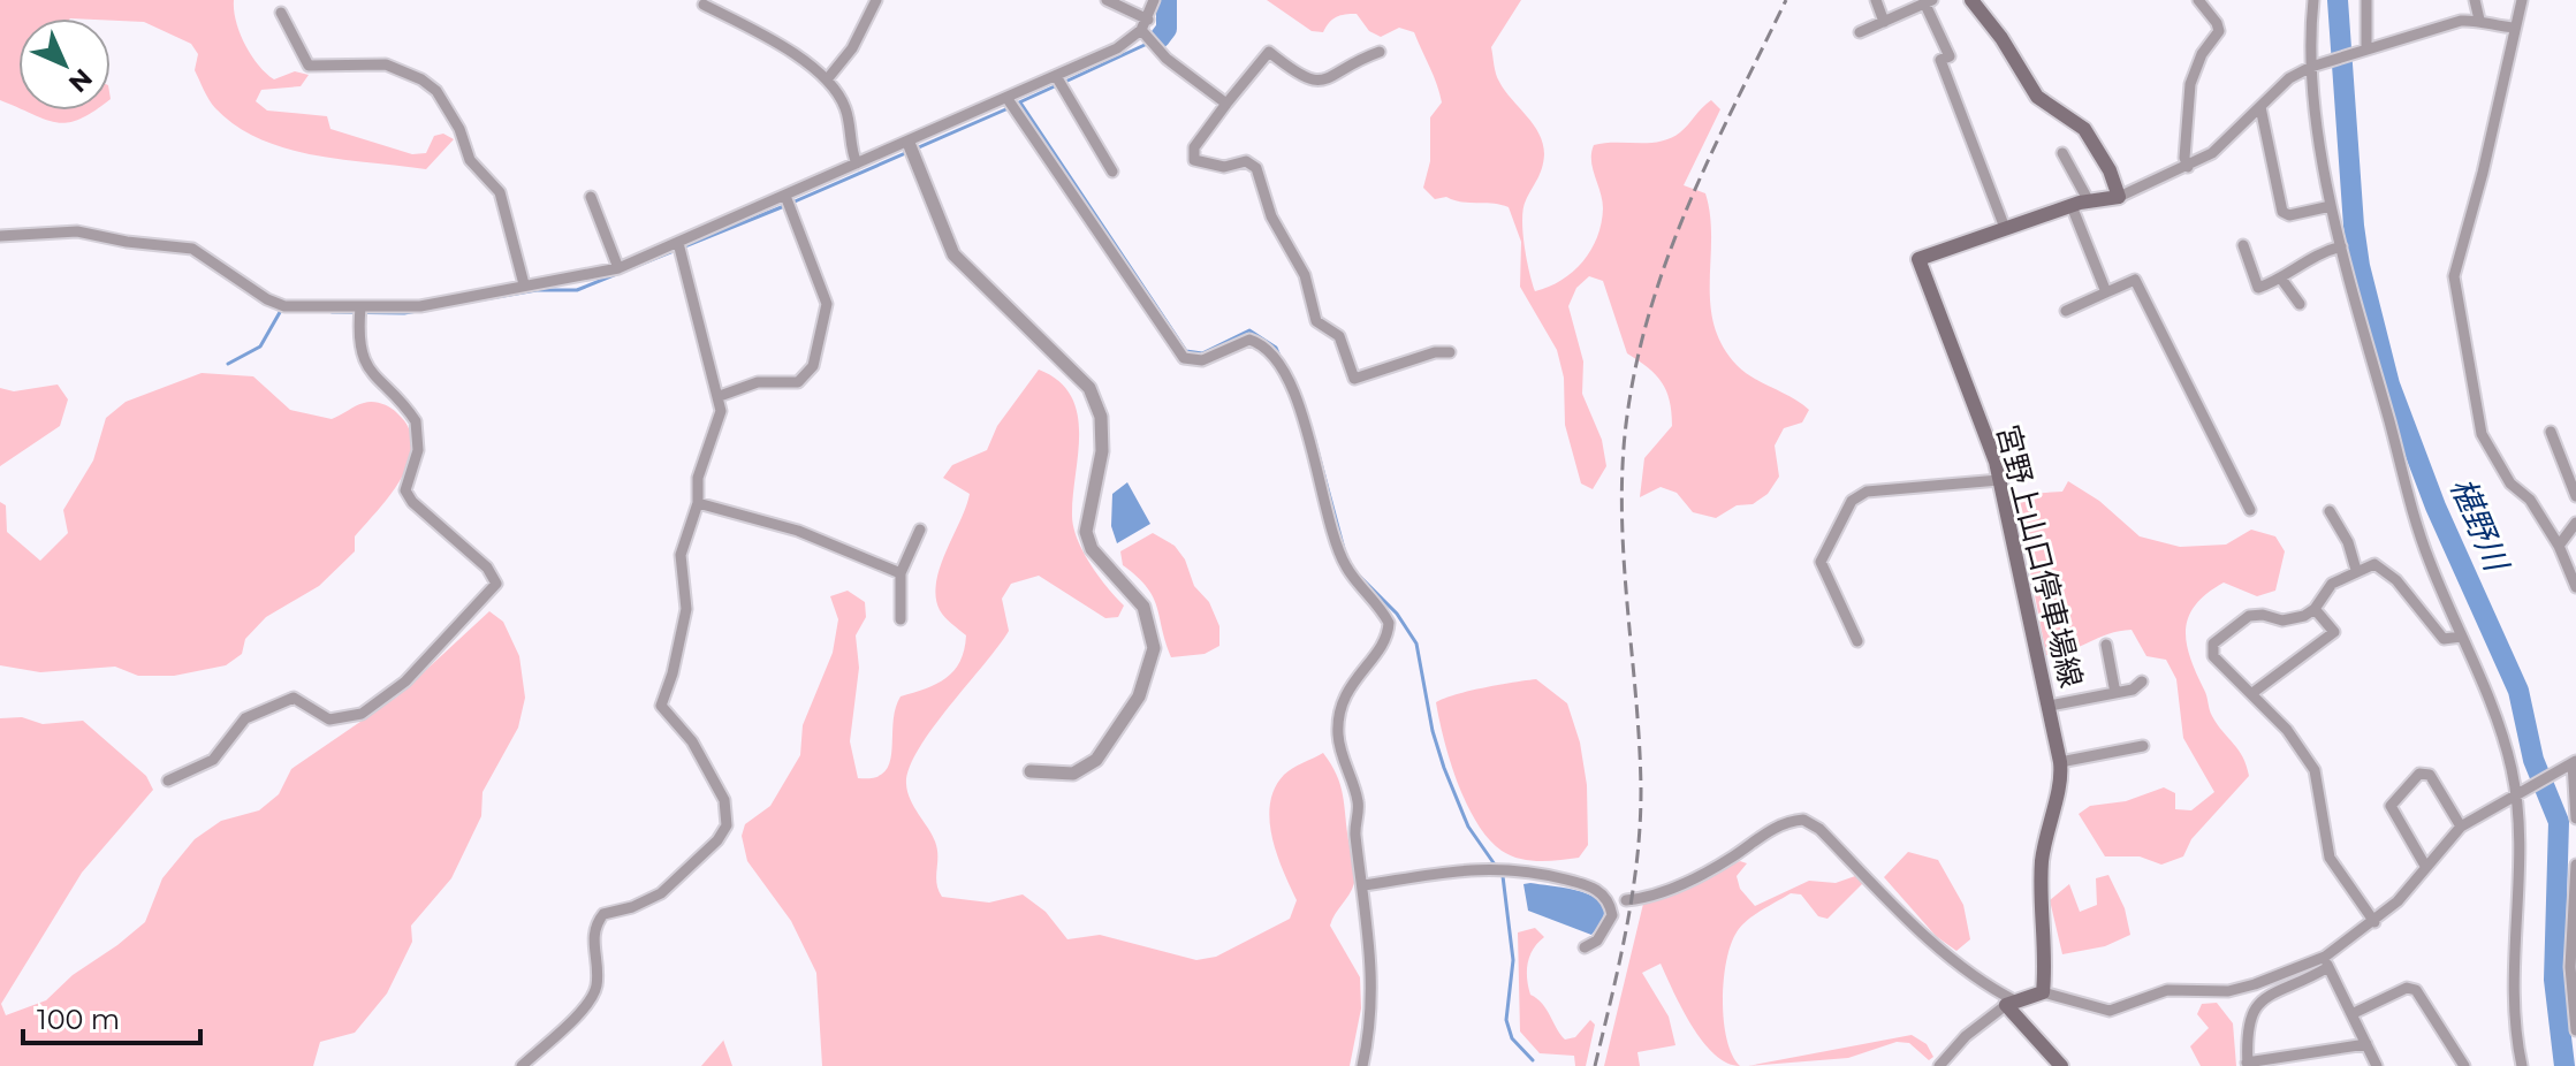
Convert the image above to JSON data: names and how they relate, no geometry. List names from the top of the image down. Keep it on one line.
{"streets":{"main road":["宮野上山口停車場線"]},"water":["椹野川"],"scale_bar":"100 m","north":"bottom right"}
